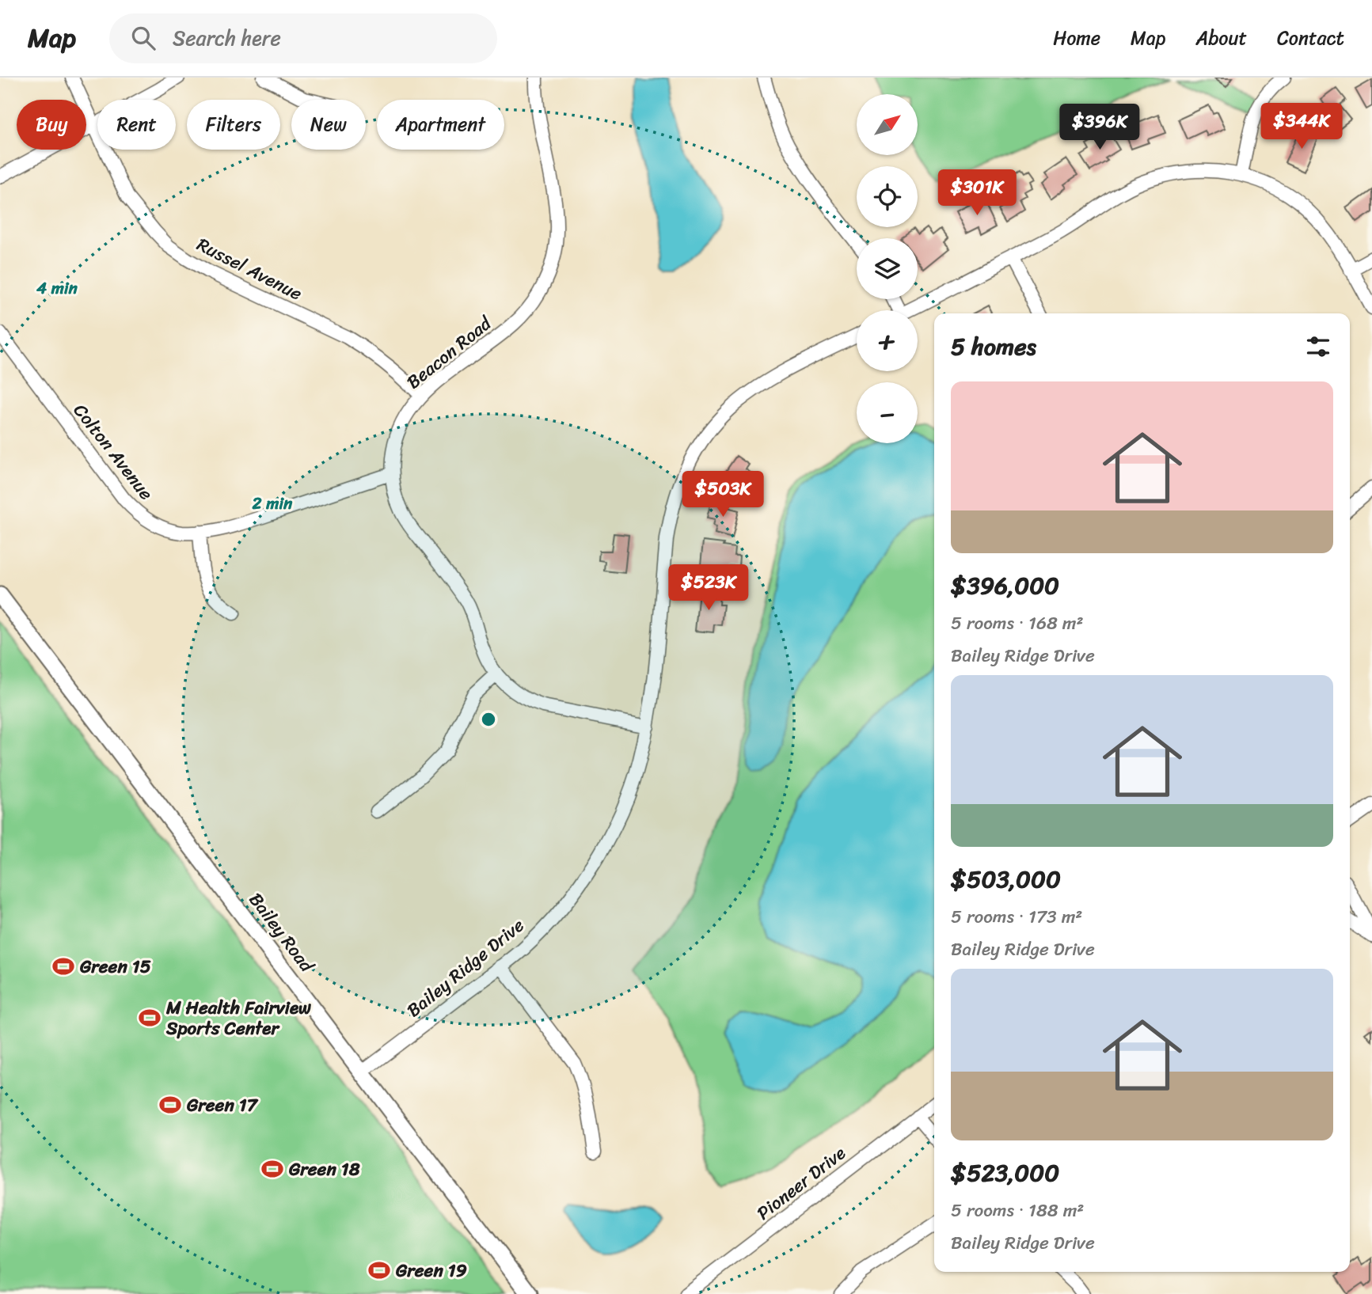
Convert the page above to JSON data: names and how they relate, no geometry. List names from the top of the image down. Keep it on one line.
{"streets":{"main road":["Bailey Road"],"street":["Russel Avenue","Beacon Road","Colton Avenue","Bailey Ridge Drive","Pioneer Drive"]},"crossings":[["Russel Avenue","Beacon Road"],["Beacon Road","Colton Avenue"],["Beacon Road","Bailey Ridge Drive"],["Bailey Road","Bailey Ridge Drive"]],"places":{"sports":["Green 15","M Health Fairview Sports Center","Green 17","Green 18","Green 19"]},"north":"top right","page":{"header":"Map","search":"Search here","nav":["Home","Map","About","Contact"],"map_buttons":["+","−"],"chip":["Buy","Rent","Filters","New","Apartment"],"price":["$344K","$396K","$301K","$503K","$523K"],"heading":"5 homes","list":[{"name":"$396,000","note":"5 rooms · 168 m² · Bailey Ridge Drive"},{"name":"$503,000","note":"5 rooms · 173 m² · Bailey Ridge Drive"},{"name":"$523,000","note":"5 rooms · 188 m² · Bailey Ridge Drive"}]},"rings":["4 min","2 min"]}
